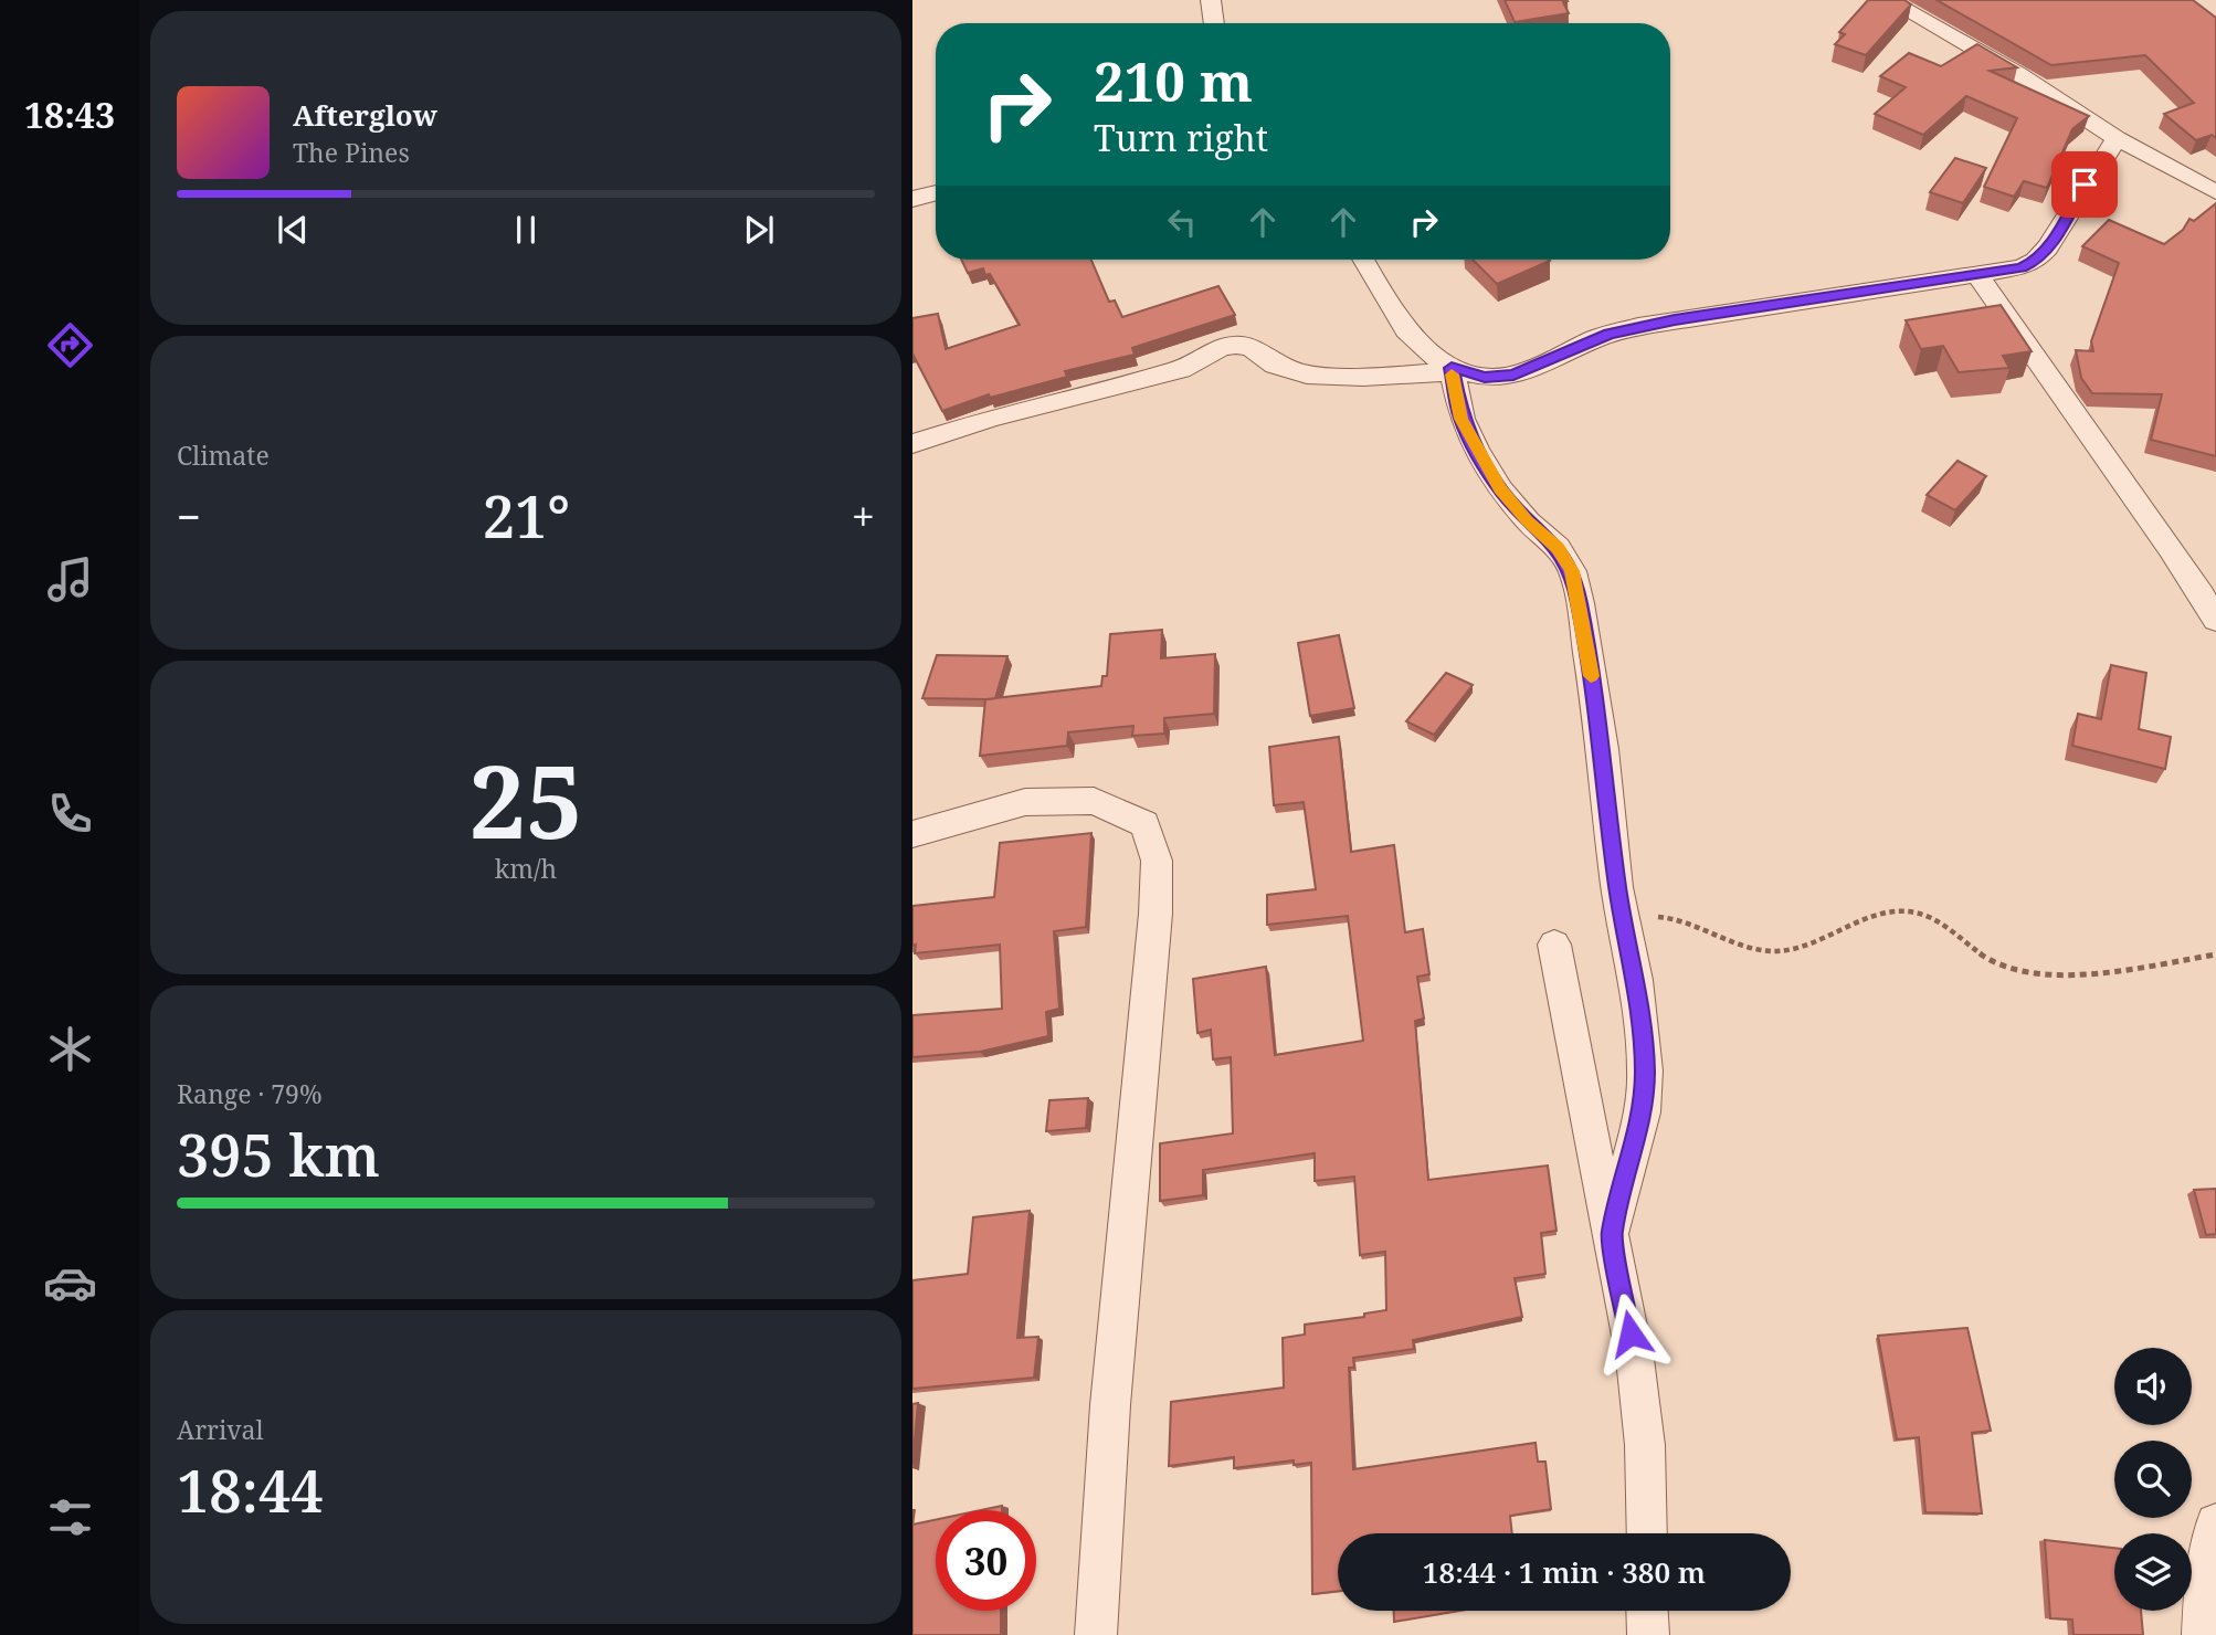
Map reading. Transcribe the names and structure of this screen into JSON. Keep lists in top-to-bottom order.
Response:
{
  "page": {
    "tabs": "18:43",
    "turn": ["210 m", "Turn right"],
    "song": ["Afterglow", "The Pines"],
    "tile": [
      "Climate",
      ["25", "km/h"],
      ["Range · 79%", "395 km"],
      ["Arrival", "18:44"]
    ],
    "heat": ["−", "21°", "+"],
    "limit": "30",
    "trip": "18:44 · 1 min · 380 m"
  }
}
